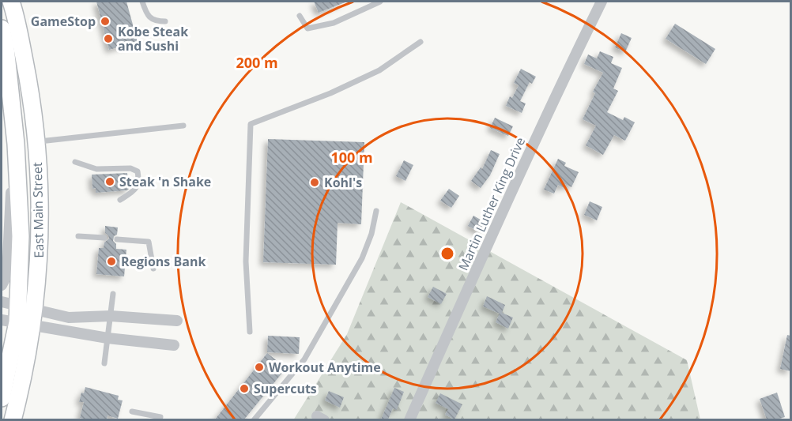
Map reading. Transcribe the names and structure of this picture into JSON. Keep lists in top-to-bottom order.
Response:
{
  "streets": {
    "main road": ["East Main Street"],
    "street": ["Martin Luther King Drive"]
  },
  "places": [
    "GameStop",
    "Kobe Steak and Sushi",
    "Steak 'n Shake",
    "Kohl's",
    "Regions Bank",
    "Workout Anytime",
    "Supercuts"
  ],
  "rings": ["200 m", "100 m"]
}
